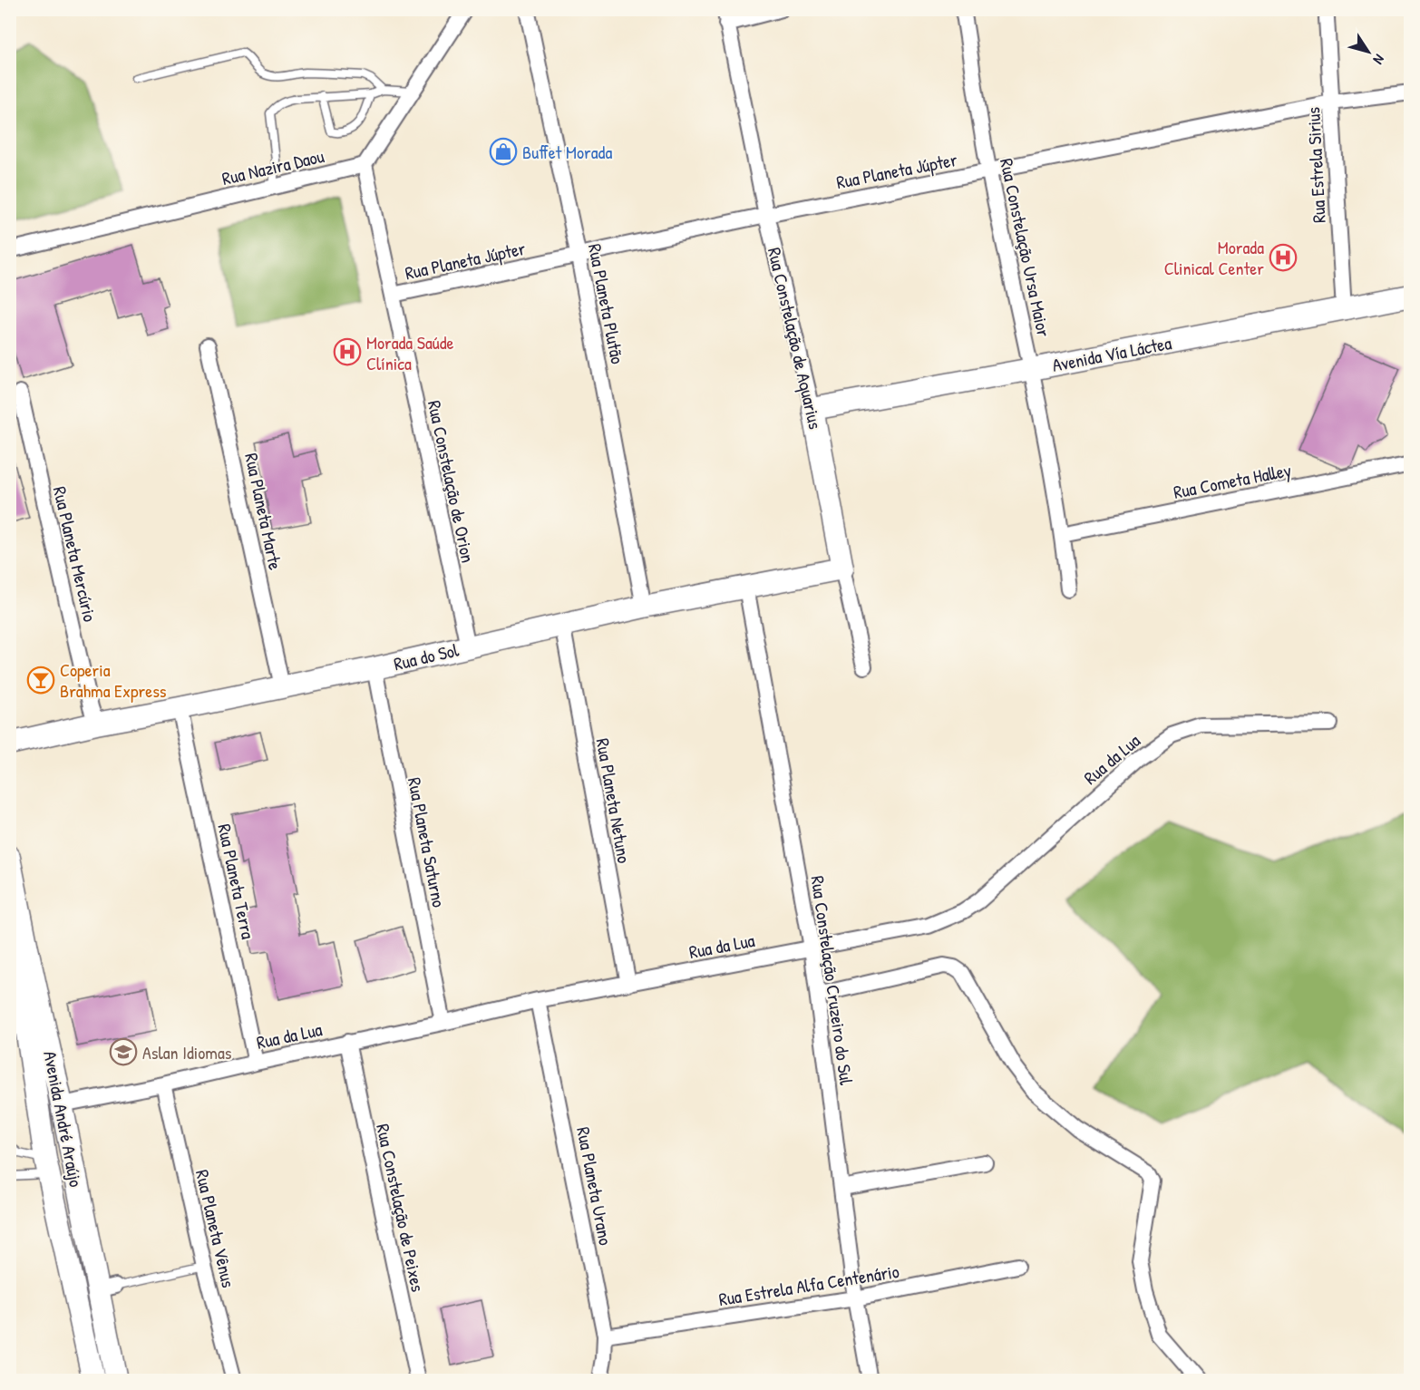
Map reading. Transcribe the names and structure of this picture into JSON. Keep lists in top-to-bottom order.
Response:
{
  "streets": {
    "street": [
      "Rua Estrela Sirius",
      "Rua Nazira Daou",
      "Rua Planeta Júpter",
      "Rua Constelação Ursa Maior",
      "Rua Planeta Plutão",
      "Rua Constelação de Aquarius",
      "Avenida Vía Láctea",
      "Rua Cometa Halley",
      "Rua Constelação de Orion",
      "Rua Planeta Marte",
      "Rua Planeta Mercúrio",
      "Rua do Sol",
      "Rua da Lua",
      "Rua Planeta Netuno",
      "Rua Planeta Saturno",
      "Rua Planeta Terra",
      "Rua Constelação Cruzeiro do Sul",
      "Avenida André Araújo",
      "Rua Planeta Urano",
      "Rua Constelação de Peixes",
      "Rua Planeta Vênus",
      "Rua Estrela Alfa Centenário"
    ]
  },
  "crossings": [
    ["Rua Estrela Sirius", "Rua Planeta Júpter"],
    ["Rua Estrela Sirius", "Avenida Vía Láctea"],
    ["Rua Nazira Daou", "Rua Constelação de Orion"],
    ["Rua Planeta Júpter", "Rua Constelação Ursa Maior"],
    ["Rua Planeta Júpter", "Rua Planeta Plutão"],
    ["Rua Planeta Júpter", "Rua Constelação de Aquarius"],
    ["Rua Planeta Júpter", "Rua Constelação de Orion"],
    ["Rua Constelação Ursa Maior", "Avenida Vía Láctea"],
    ["Rua Constelação Ursa Maior", "Rua Cometa Halley"],
    ["Rua Planeta Plutão", "Rua do Sol"],
    ["Rua Constelação de Aquarius", "Avenida Vía Láctea"],
    ["Rua Constelação de Aquarius", "Rua do Sol"],
    ["Rua Constelação de Orion", "Rua do Sol"],
    ["Rua Planeta Marte", "Rua do Sol"],
    ["Rua Planeta Mercúrio", "Rua do Sol"],
    ["Rua do Sol", "Rua Planeta Netuno"],
    ["Rua do Sol", "Rua Planeta Saturno"],
    ["Rua do Sol", "Rua Planeta Terra"],
    ["Rua do Sol", "Rua Constelação Cruzeiro do Sul"],
    ["Rua da Lua", "Rua Planeta Netuno"],
    ["Rua da Lua", "Rua Planeta Saturno"],
    ["Rua da Lua", "Rua Planeta Terra"],
    ["Rua da Lua", "Rua Constelação Cruzeiro do Sul"],
    ["Rua da Lua", "Avenida André Araújo"],
    ["Rua da Lua", "Rua Planeta Urano"],
    ["Rua da Lua", "Rua Constelação de Peixes"],
    ["Rua da Lua", "Rua Planeta Vênus"],
    ["Rua Constelação Cruzeiro do Sul", "Rua Estrela Alfa Centenário"],
    ["Rua Planeta Urano", "Rua Estrela Alfa Centenário"]
  ],
  "places": {
    "shop": ["Buffet Morada"],
    "hospital": ["Morada Clinical Center", "Morada Saúde Clínica"],
    "bar": ["Coperia Brahma Express"],
    "school or university": ["Aslan Idiomas"]
  },
  "north": "bottom right"
}
